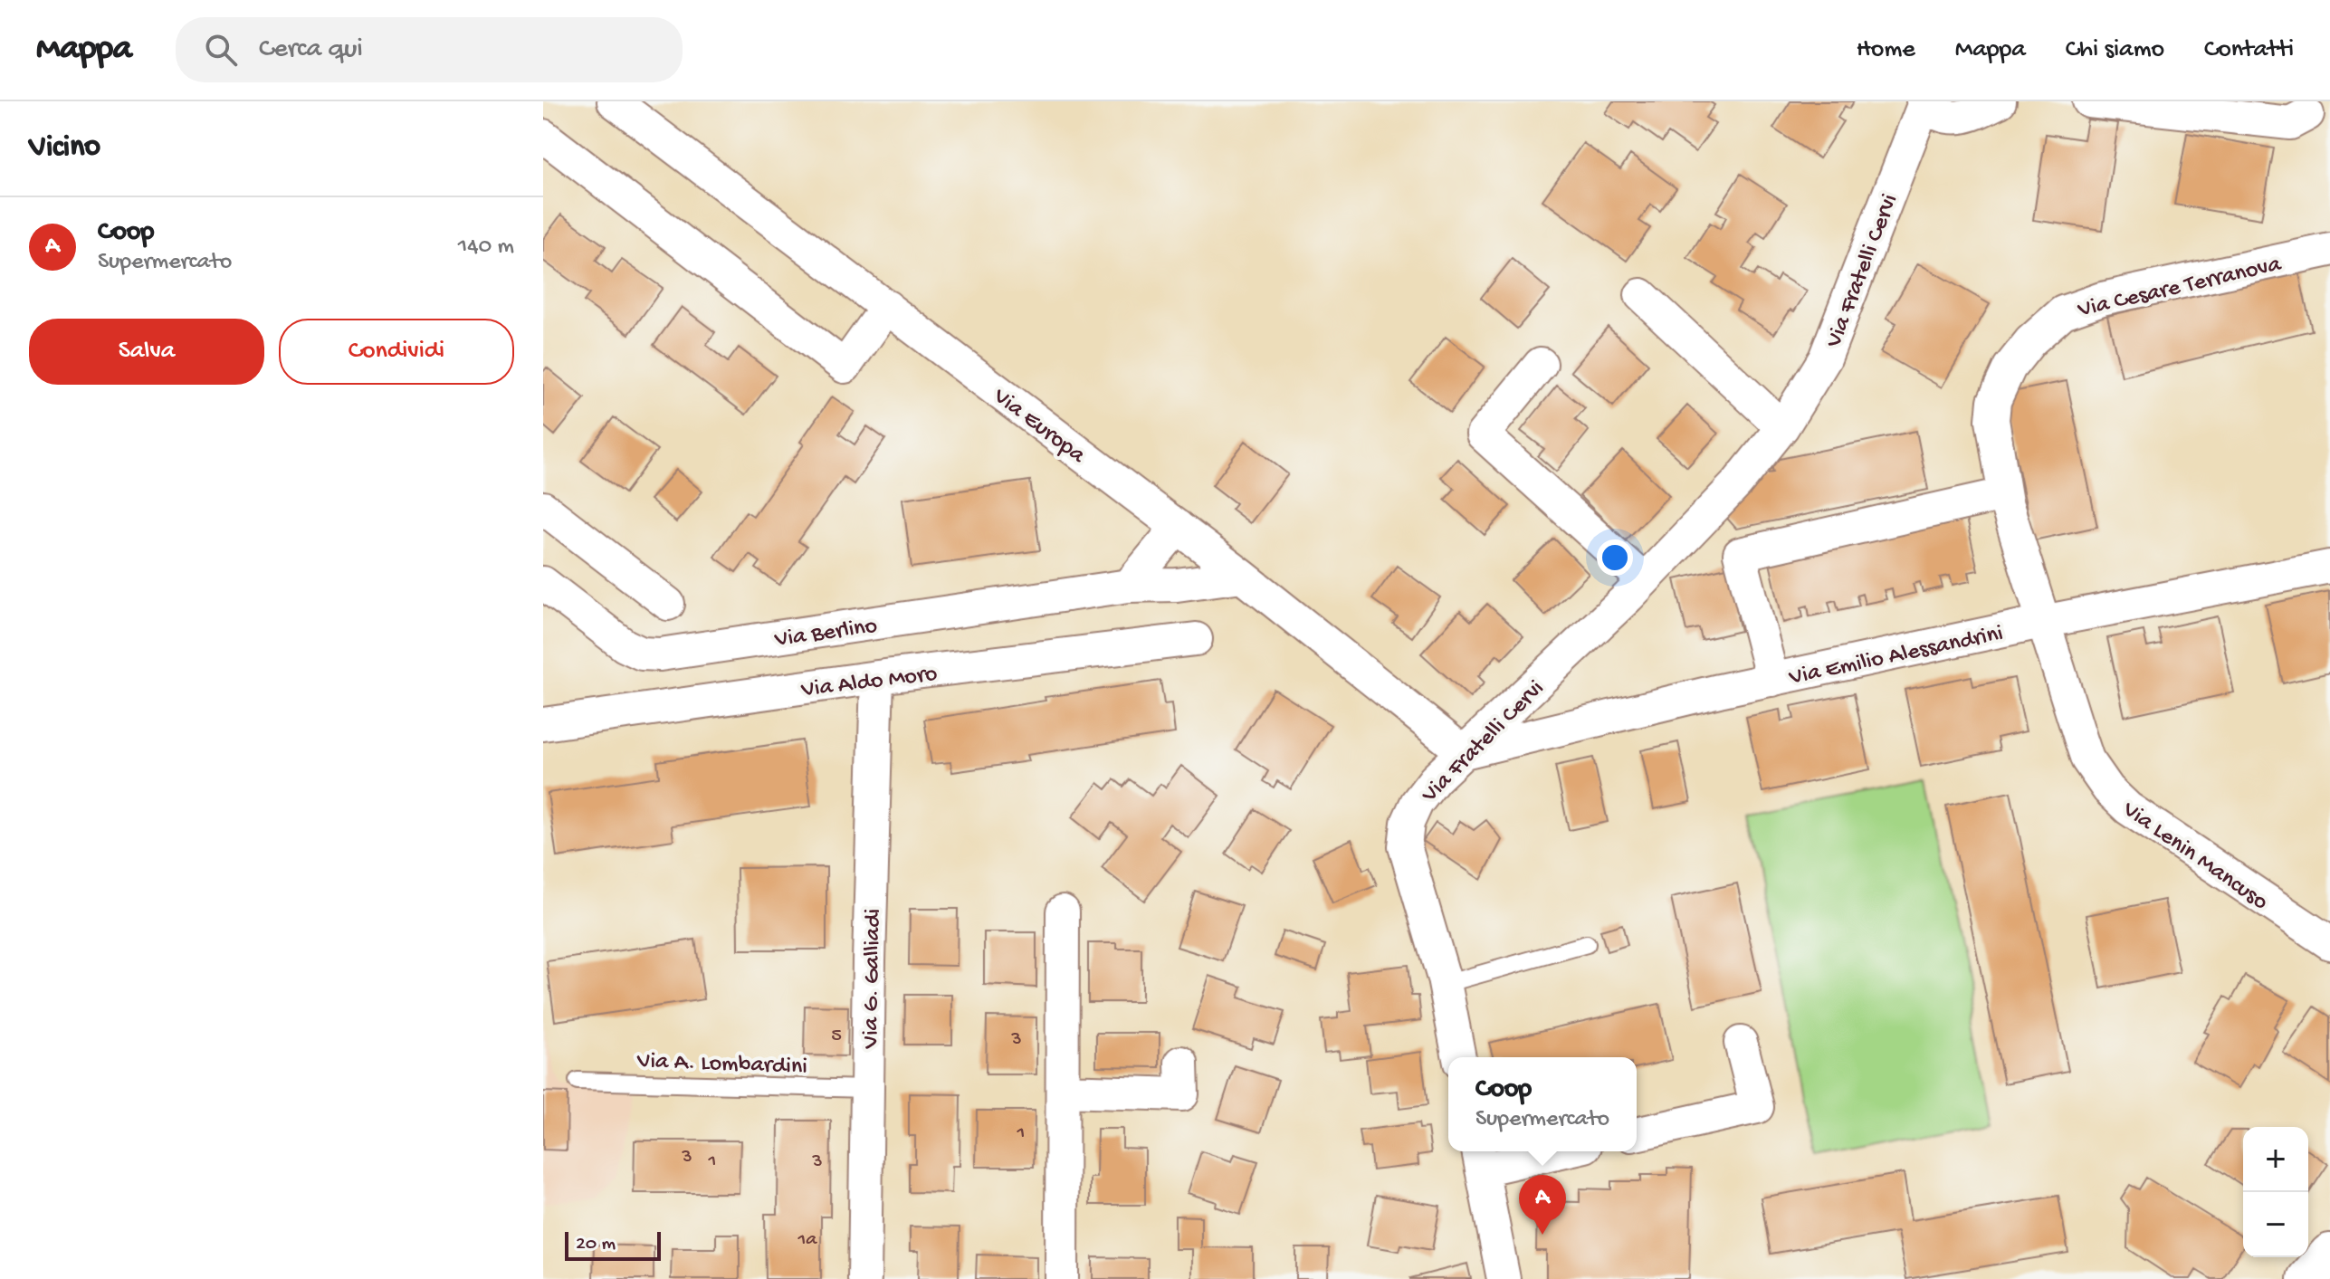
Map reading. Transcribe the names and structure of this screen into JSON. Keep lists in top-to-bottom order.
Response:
{
  "streets": {
    "street": [
      "Via Fratelli Cervi",
      "Via Cesare Terranova",
      "Via Europa",
      "Via Berlino",
      "Via Emilio Alessandrini",
      "Via Aldo Moro",
      "Via Lenin Mancuso",
      "Via G. Galliadi"
    ],
    "lane": ["Via A. Lombardini"]
  },
  "crossings": [
    ["Via Fratelli Cervi", "Via Europa"],
    ["Via Fratelli Cervi", "Via Emilio Alessandrini"],
    ["Via Cesare Terranova", "Via Emilio Alessandrini"],
    ["Via Cesare Terranova", "Via Lenin Mancuso"],
    ["Via Europa", "Via Berlino"],
    ["Via Europa", "Via Emilio Alessandrini"],
    ["Via Emilio Alessandrini", "Via Lenin Mancuso"],
    ["Via Aldo Moro", "Via G. Galliadi"],
    ["Via G. Galliadi", "Via A. Lombardini"]
  ],
  "house_numbers": [
    "5",
    "3",
    "1",
    "3",
    "1",
    "3",
    "1a"
  ],
  "scale_bar": "20 m",
  "page": {
    "header": "Mappa",
    "search": "Cerca qui",
    "nav": [
      "Home",
      "Mappa",
      "Chi siamo",
      "Contatti"
    ],
    "heading": "Vicino",
    "list": [
      {
        "mark": "A",
        "name": "Coop",
        "note": "Supermercato",
        "value": "140 m"
      }
    ],
    "buttons": ["Salva", "Condividi"],
    "popup": ["Coop", "Supermercato"],
    "map_buttons": ["+", "−"],
    "pins": "A",
    "scale": "20 m"
  }
}
